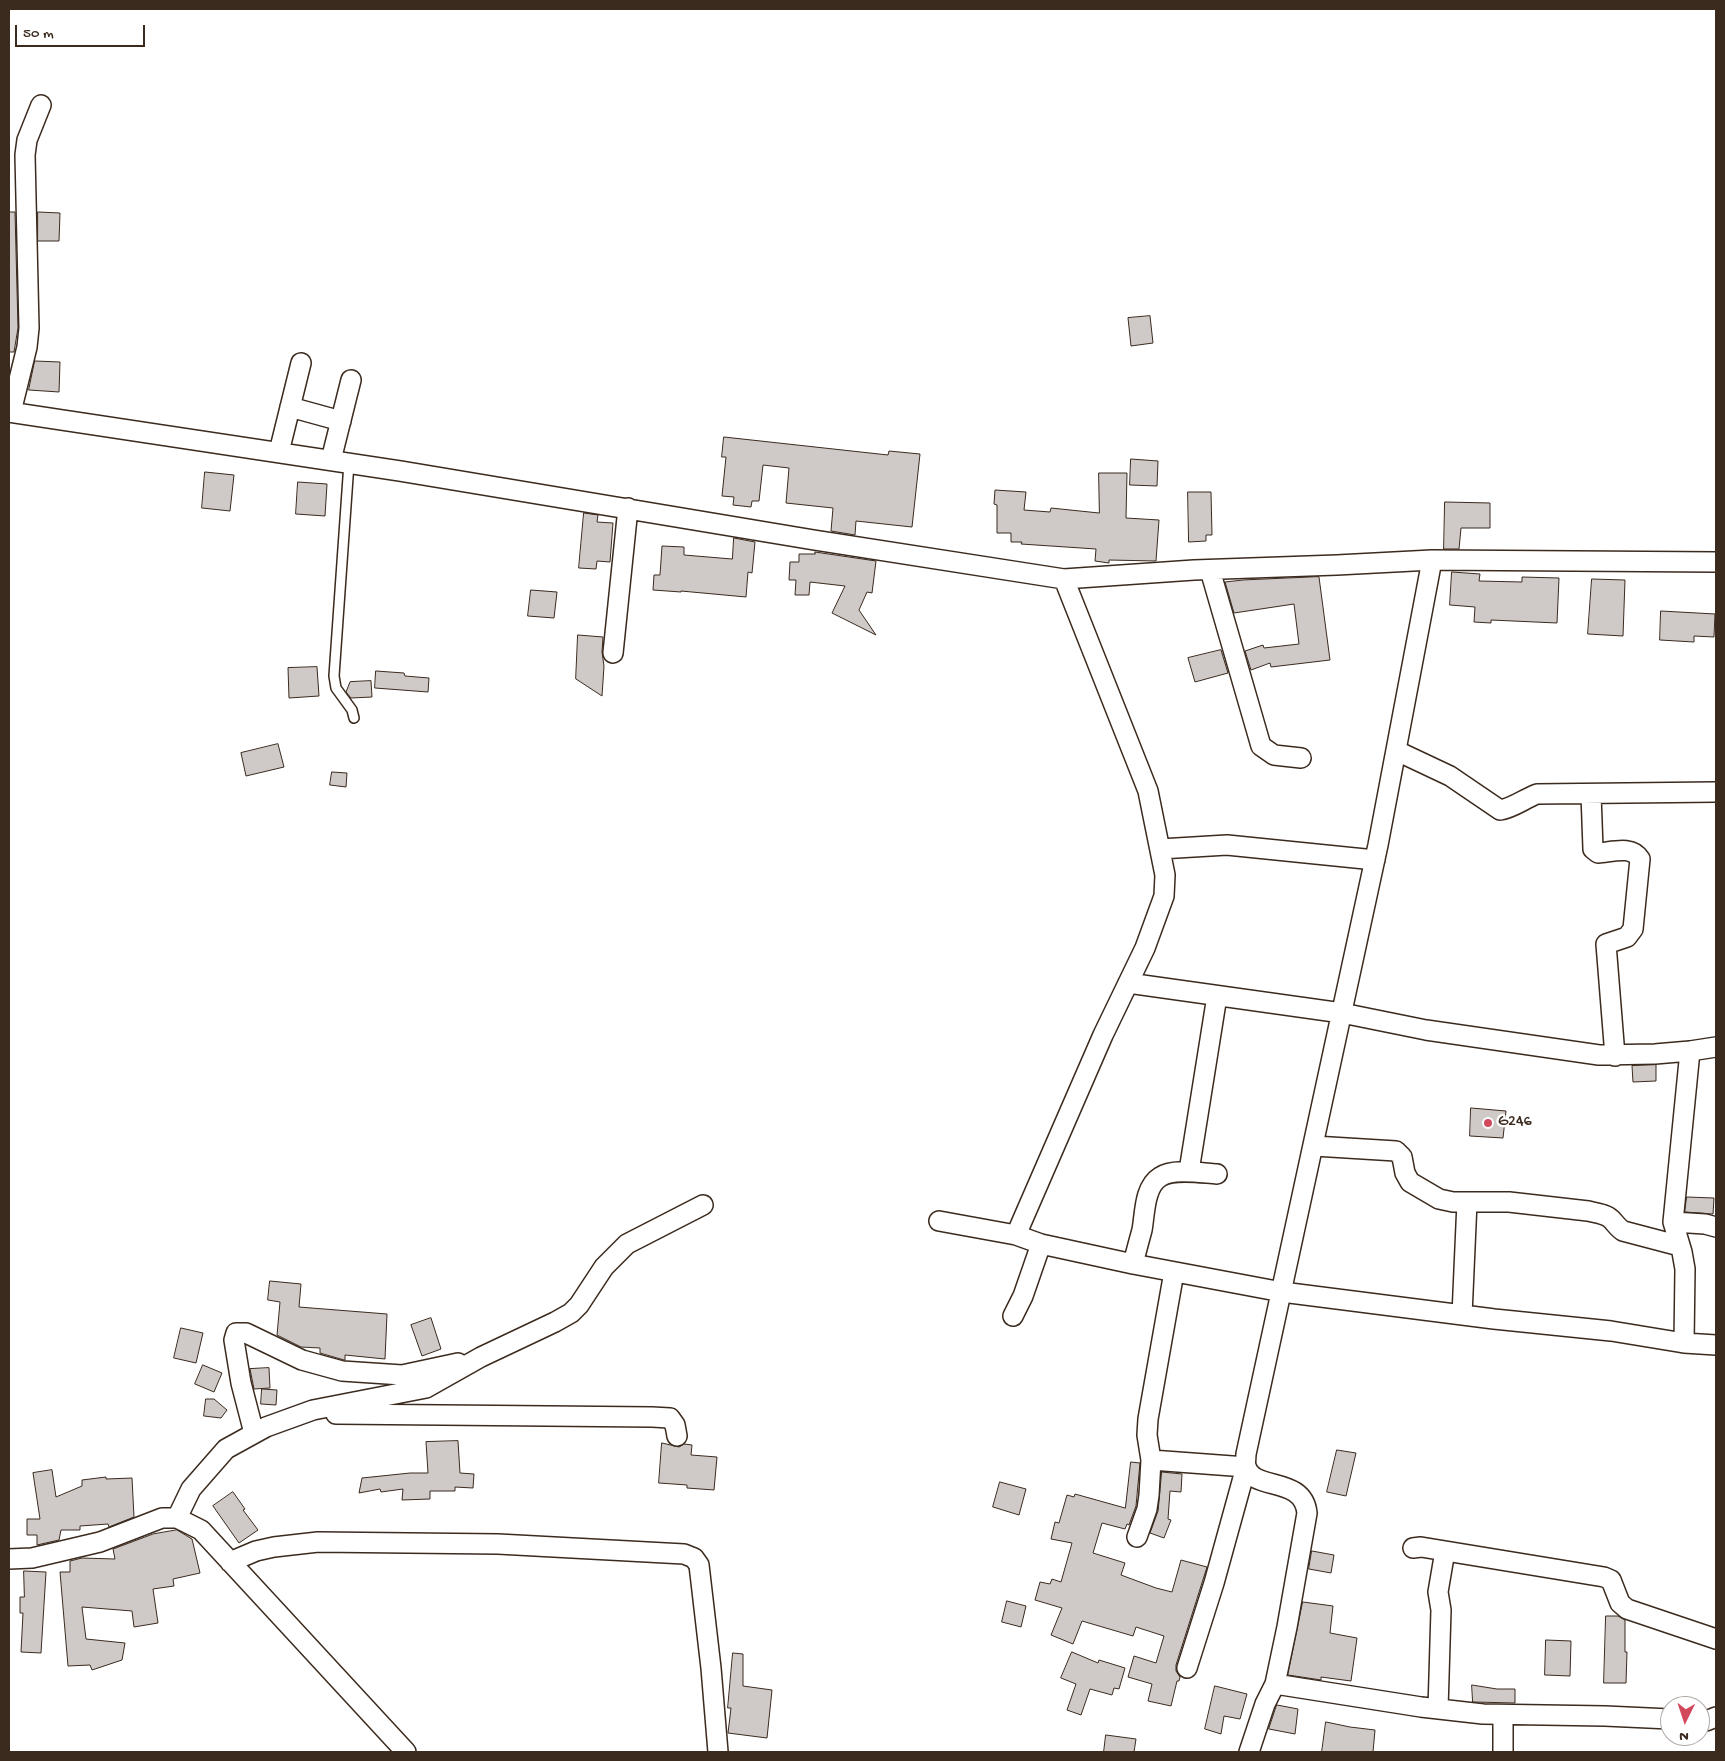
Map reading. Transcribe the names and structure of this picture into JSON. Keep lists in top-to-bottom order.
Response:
{
  "places": ["G246"],
  "scale_bar": "50 m",
  "north": "bottom"
}
